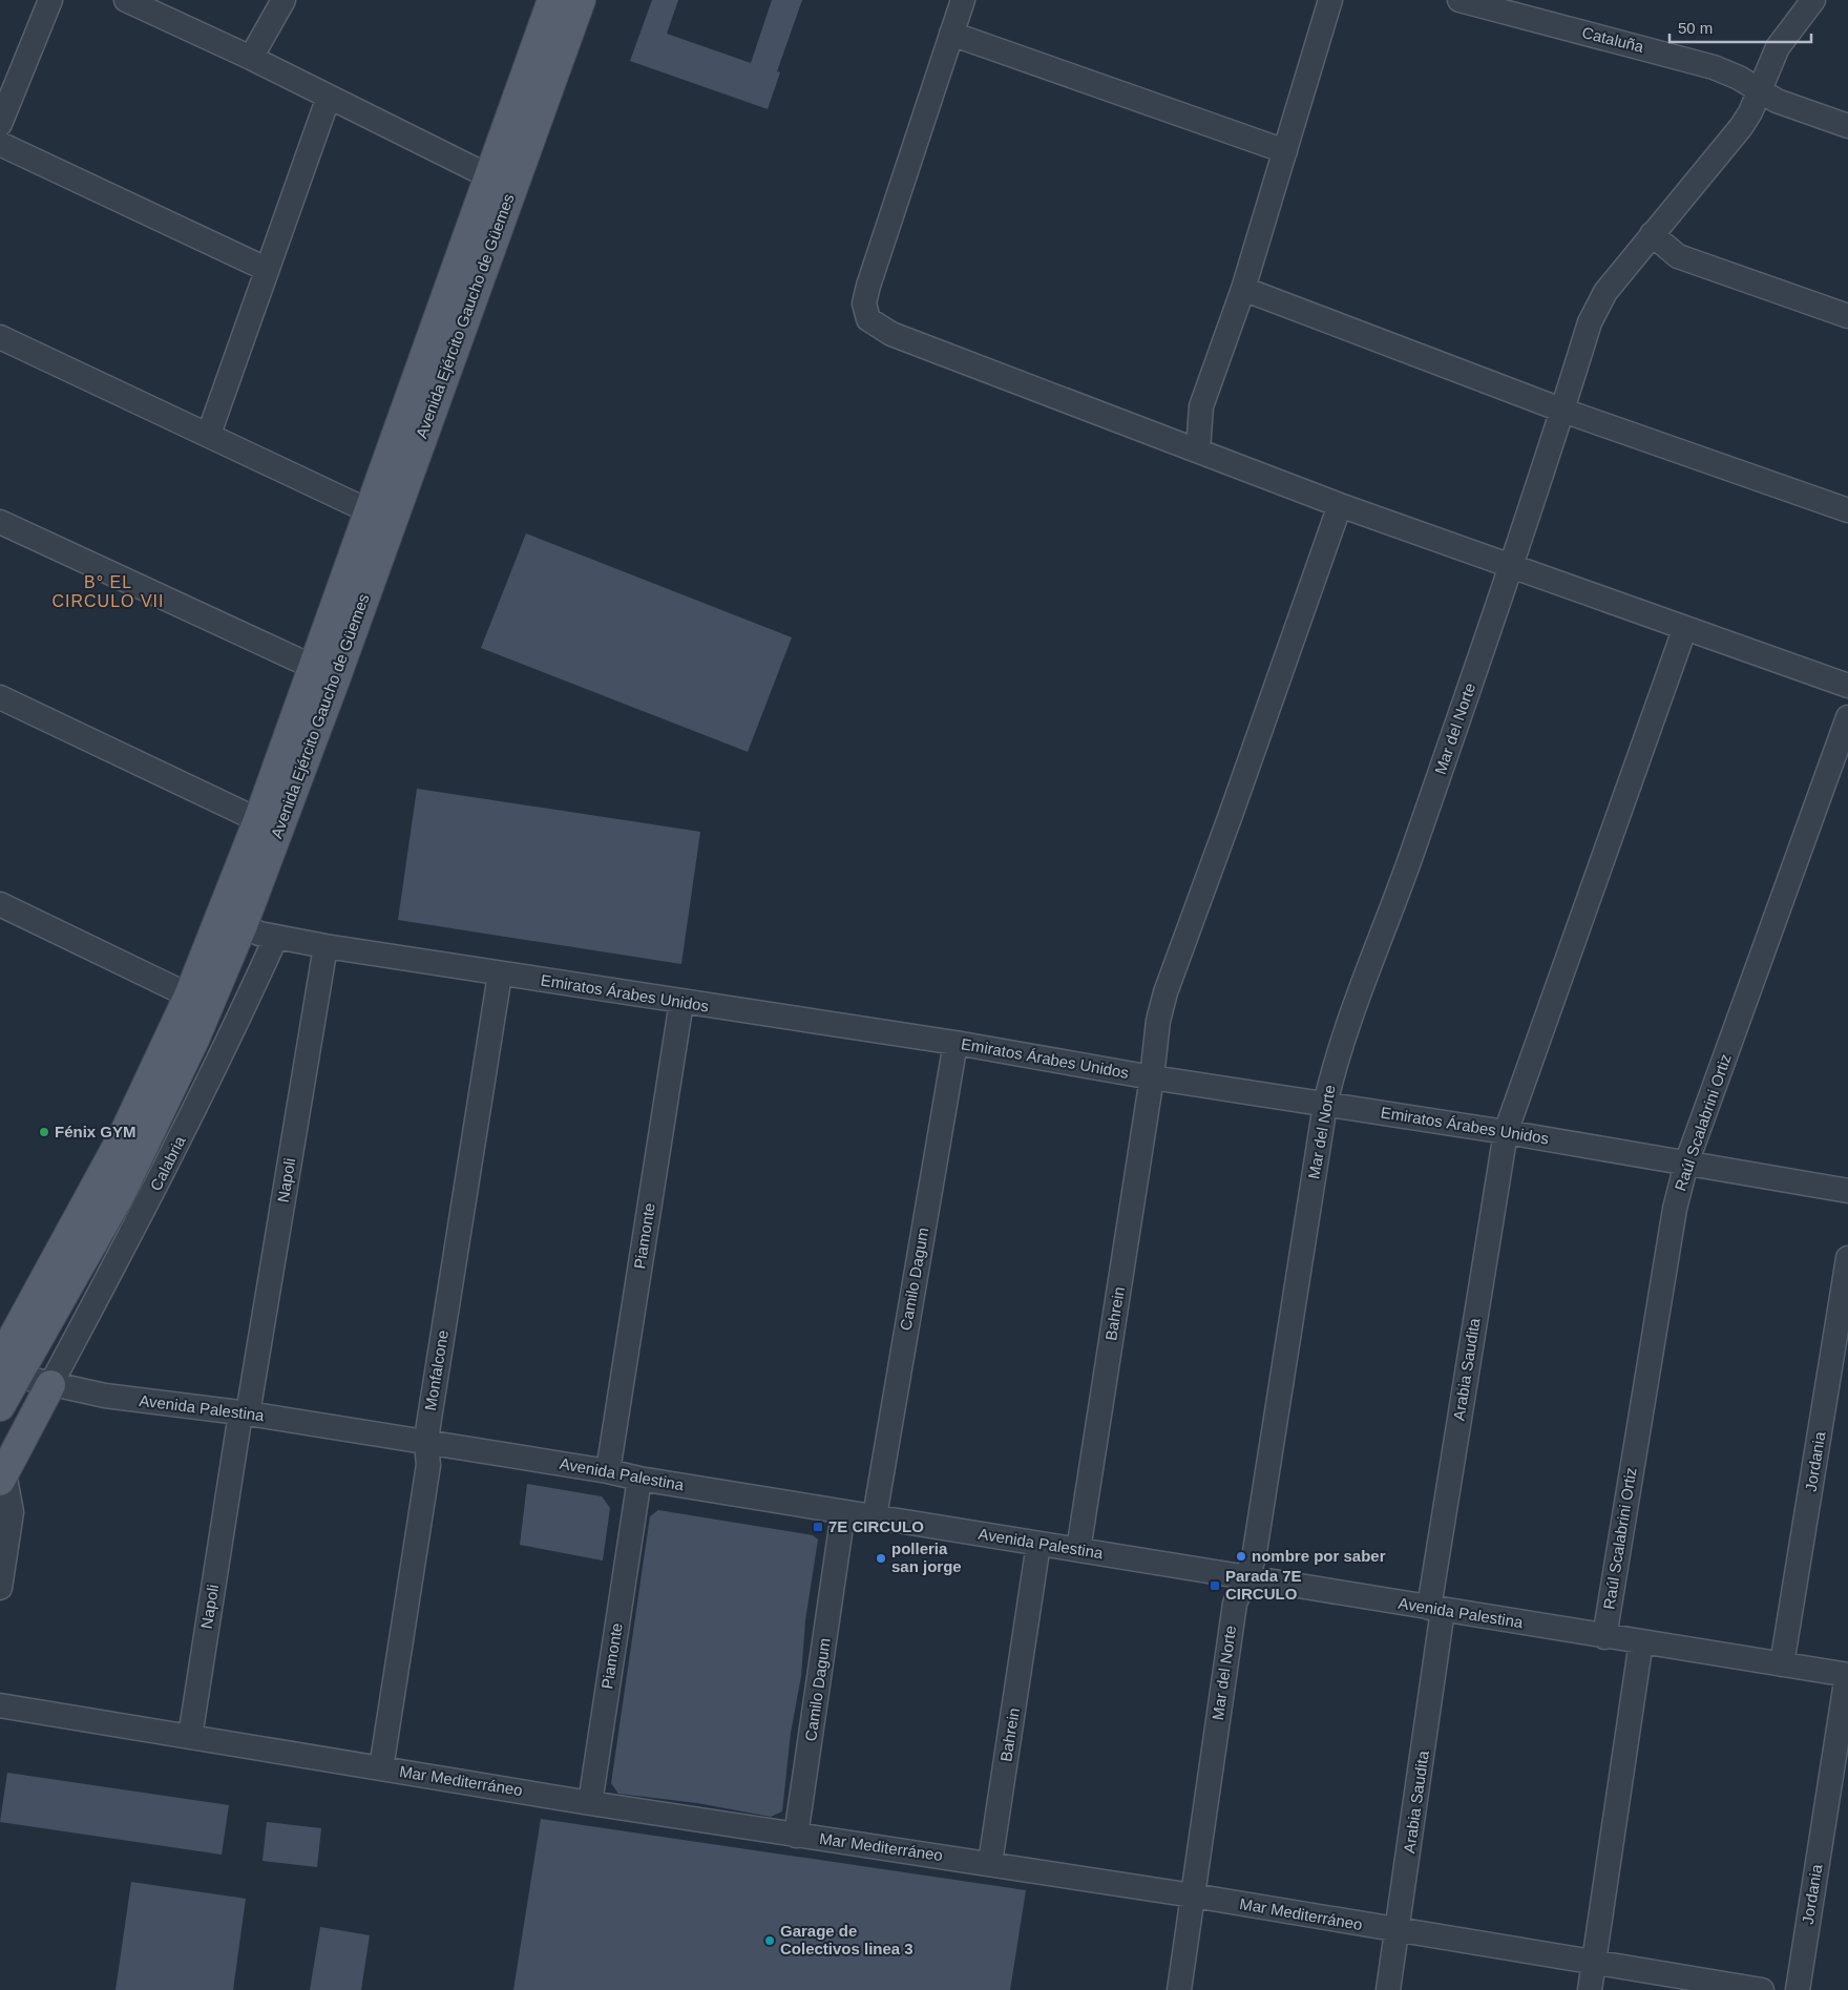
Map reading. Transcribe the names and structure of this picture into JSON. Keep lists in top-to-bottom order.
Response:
{
  "streets": {
    "main road": ["Avenida Ejército Gaucho de Güemes"],
    "street": [
      "Cataluña",
      "Mar del Norte",
      "Emiratos Árabes Unidos",
      "Raúl Scalabrini Ortiz",
      "Calabria",
      "Napoli",
      "Piamonte",
      "Camilo Dagum",
      "Bahrein",
      "Arabia Saudita",
      "Monfalcone",
      "Avenida Palestina",
      "Jordania",
      "Mar Mediterráneo"
    ]
  },
  "crossings": [
    ["Cataluña", "Mar del Norte"],
    ["Avenida Ejército Gaucho de Güemes", "Emiratos Árabes Unidos"],
    ["Avenida Ejército Gaucho de Güemes", "Avenida Palestina"],
    ["Mar del Norte", "Emiratos Árabes Unidos"],
    ["Mar del Norte", "Avenida Palestina"],
    ["Mar del Norte", "Mar Mediterráneo"],
    ["Emiratos Árabes Unidos", "Raúl Scalabrini Ortiz"],
    ["Emiratos Árabes Unidos", "Calabria"],
    ["Emiratos Árabes Unidos", "Napoli"],
    ["Emiratos Árabes Unidos", "Piamonte"],
    ["Emiratos Árabes Unidos", "Camilo Dagum"],
    ["Emiratos Árabes Unidos", "Bahrein"],
    ["Emiratos Árabes Unidos", "Arabia Saudita"],
    ["Emiratos Árabes Unidos", "Monfalcone"],
    ["Raúl Scalabrini Ortiz", "Avenida Palestina"],
    ["Calabria", "Avenida Palestina"],
    ["Napoli", "Avenida Palestina"],
    ["Napoli", "Mar Mediterráneo"],
    ["Piamonte", "Avenida Palestina"],
    ["Piamonte", "Mar Mediterráneo"],
    ["Camilo Dagum", "Avenida Palestina"],
    ["Camilo Dagum", "Mar Mediterráneo"],
    ["Bahrein", "Avenida Palestina"],
    ["Bahrein", "Mar Mediterráneo"],
    ["Arabia Saudita", "Avenida Palestina"],
    ["Arabia Saudita", "Mar Mediterráneo"],
    ["Monfalcone", "Avenida Palestina"],
    ["Monfalcone", "Mar Mediterráneo"],
    ["Avenida Palestina", "Jordania"]
  ],
  "districts": ["B° EL CIRCULO VII"],
  "places": {
    "other": [
      "Fénix GYM",
      "nombre por saber",
      "polleria san jorge",
      "Garage de Colectivos linea 3"
    ],
    "transit": ["7E CIRCULO", "Parada 7E CIRCULO"]
  },
  "scale_bar": "50 m"
}
